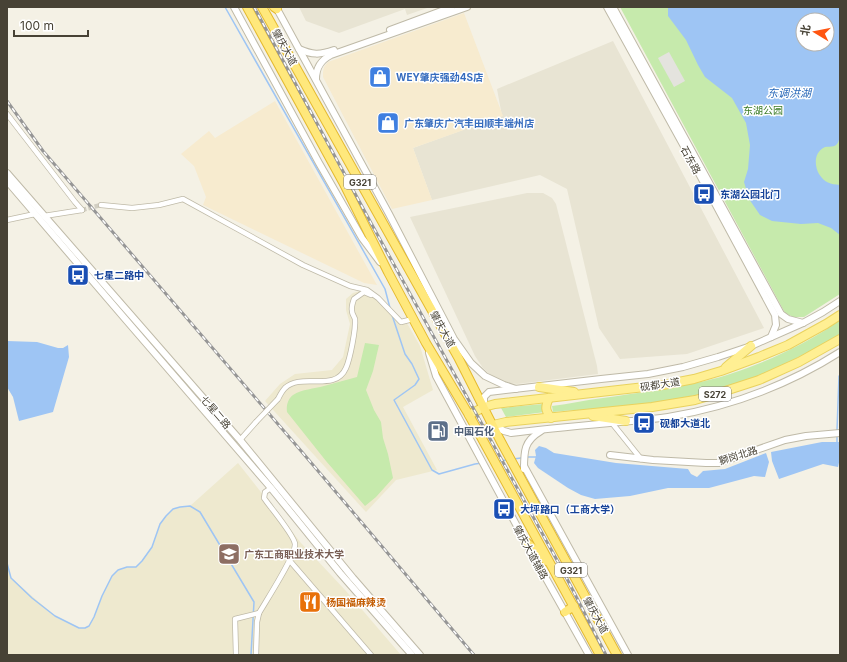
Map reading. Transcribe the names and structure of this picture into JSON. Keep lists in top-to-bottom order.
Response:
{
  "streets": {
    "highway": ["肇庆大道", "G321"],
    "main road": ["砚都大道", "S272"],
    "street": [
      "石东路",
      "七星二路",
      "獅岗北路",
      "肇庆大道辅路"
    ]
  },
  "crossings": [
    ["肇庆大道", "砚都大道"],
    ["肇庆大道", "肇庆大道辅路"]
  ],
  "water": ["东调洪湖"],
  "parks": ["东湖公园"],
  "places": {
    "shop": ["WEY肇庆强劲4S店", "广东肇庆广汽丰田顺丰端州店"],
    "bus stop": [
      "东湖公园北门",
      "七星二路中",
      "砚都大道北",
      "大坪路口（工商大学）"
    ],
    "fuel station": ["中国石化"],
    "school or university": ["广东工商职业技术大学"],
    "restaurant": ["杨国福麻辣烫"]
  },
  "scale_bar": "100 m",
  "north": "left"
}
